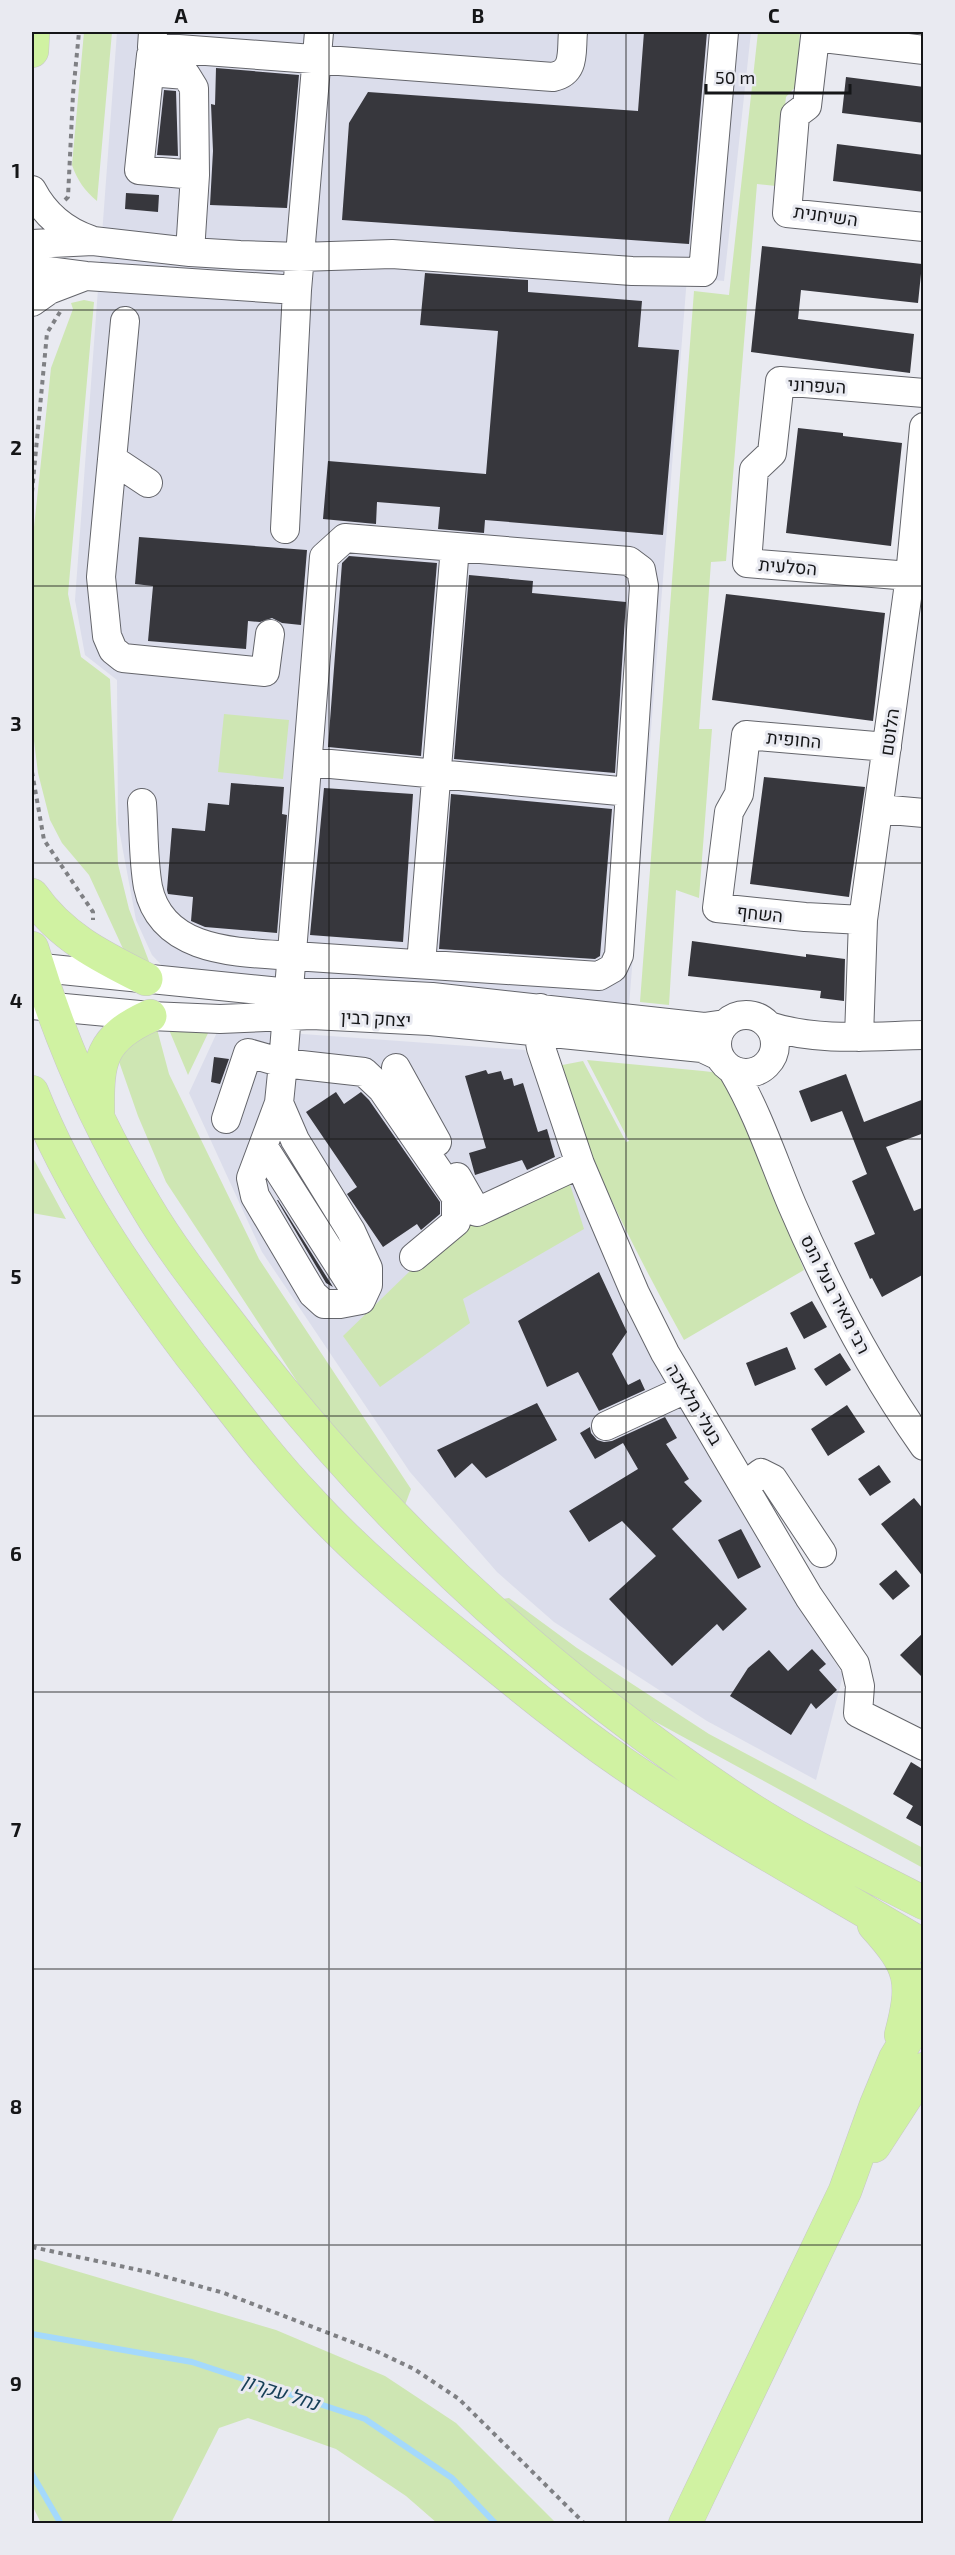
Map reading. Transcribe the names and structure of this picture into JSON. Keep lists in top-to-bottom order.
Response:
{
  "streets": {
    "street": [
      "השיחנית",
      "העפרוני",
      "הסלעית",
      "הלוטם",
      "החופית",
      "השחף",
      "יצחק רבין",
      "רבי מאיר בעל הנס",
      "בעלי מלאכה"
    ]
  },
  "crossings": [
    ["העפרוני", "הסלעית"],
    ["הסלעית", "הלוטם"],
    ["הלוטם", "החופית"],
    ["הלוטם", "השחף"],
    ["החופית", "השחף"],
    ["יצחק רבין", "רבי מאיר בעל הנס"],
    ["יצחק רבין", "בעלי מלאכה"]
  ],
  "water": ["נחל עקרון"],
  "scale_bar": "50 m",
  "grid": {
    "columns": ["A", "B", "C"],
    "rows": [
      "1",
      "2",
      "3",
      "4",
      "5",
      "6",
      "7",
      "8",
      "9"
    ]
  }
}
